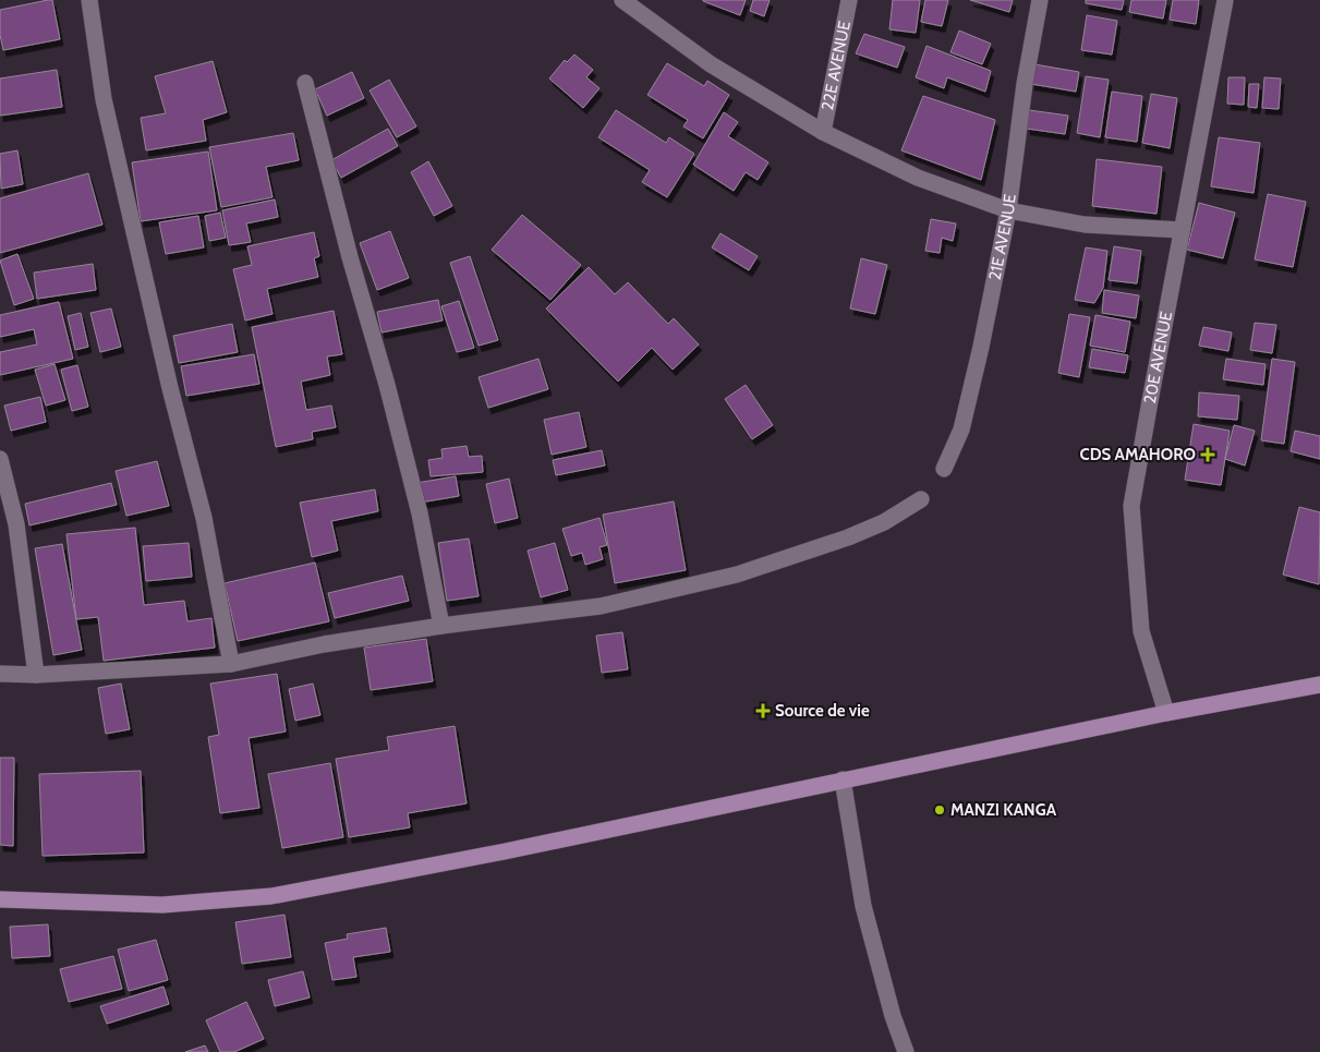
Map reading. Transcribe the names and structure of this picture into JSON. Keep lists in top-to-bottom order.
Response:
{
  "streets": {
    "street": ["22E AVENUE", "21E AVENUE", "20E AVENUE"]
  },
  "places": {
    "health": ["CDS AMAHORO", "Source de vie"],
    "other": ["MANZI KANGA"]
  }
}
